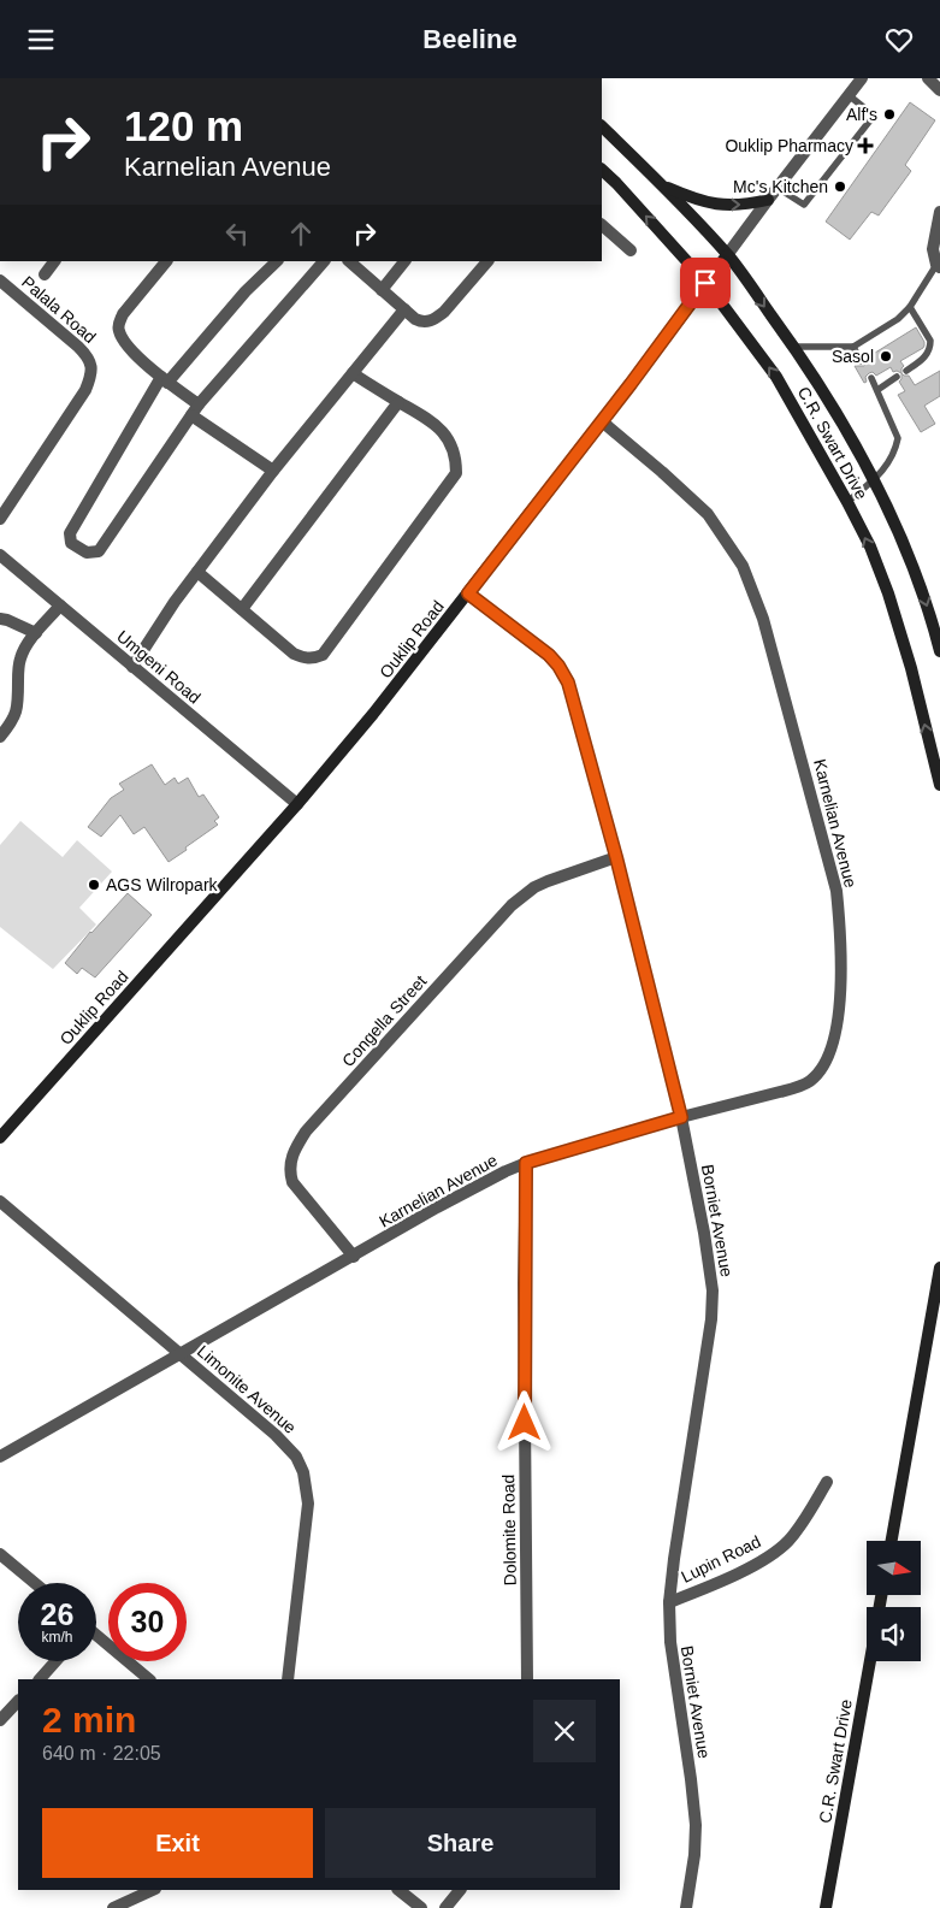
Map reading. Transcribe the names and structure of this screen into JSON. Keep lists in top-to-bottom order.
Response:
{
  "streets": {
    "main road": ["C.R. Swart Drive", "Ouklip Road"],
    "street": [
      "Palala Road",
      "Umgeni Road",
      "Karnelian Avenue",
      "Congella Street",
      "Borniet Avenue",
      "Limonite Avenue",
      "Dolomite Road",
      "Lupin Road"
    ]
  },
  "crossings": [
    ["C.R. Swart Drive", "Ouklip Road"],
    ["Ouklip Road", "Umgeni Road"],
    ["Ouklip Road", "Karnelian Avenue"],
    ["Ouklip Road", "Borniet Avenue"],
    ["Karnelian Avenue", "Congella Street"],
    ["Karnelian Avenue", "Borniet Avenue"],
    ["Karnelian Avenue", "Limonite Avenue"],
    ["Karnelian Avenue", "Dolomite Road"],
    ["Congella Street", "Borniet Avenue"],
    ["Borniet Avenue", "Lupin Road"]
  ],
  "places": {
    "other": [
      "Alf's",
      "Mc's Kitchen",
      "Sasol",
      "AGS Wilropark"
    ],
    "health": ["Ouklip Pharmacy"]
  },
  "north": "right",
  "page": {
    "header": "Beeline",
    "turn": ["120 m", "Karnelian Avenue"],
    "speed": "26 km/h",
    "limit": "30",
    "heading": ["2 min", "640 m · 22:05"],
    "buttons": ["Exit", "Share"]
  }
}
